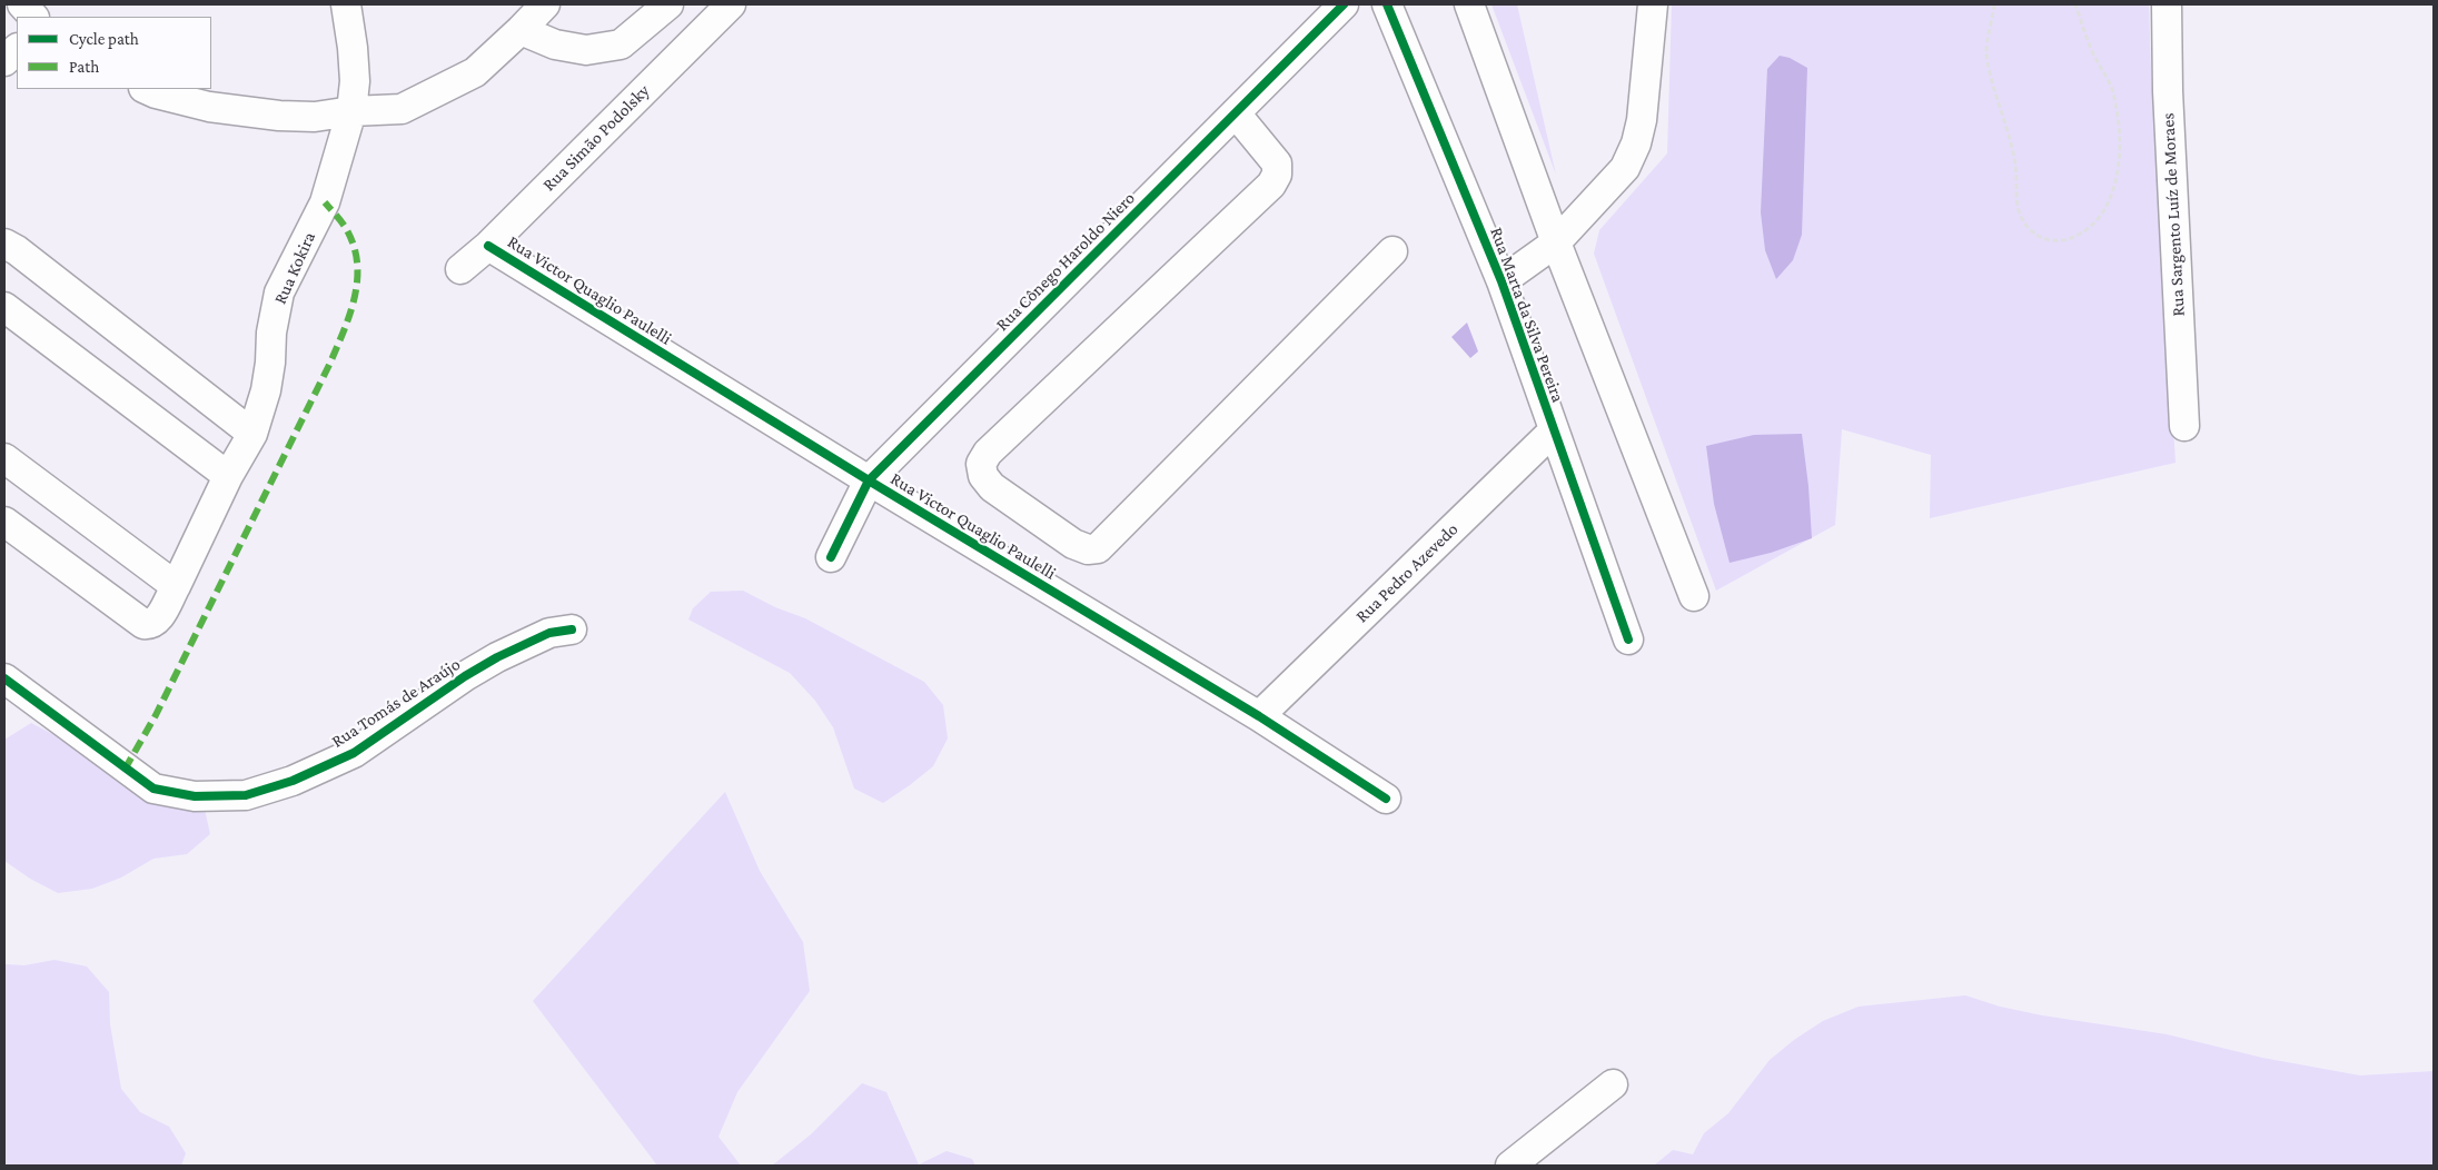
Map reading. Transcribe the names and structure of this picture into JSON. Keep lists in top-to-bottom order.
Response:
{
  "streets": {
    "street": [
      "Rua Simão Podolsky",
      "Rua Sargento Luíz de Moraes",
      "Rua Cônego Haroldo Niero",
      "Rua Kokira",
      "Rua Victor Quaglio Paulelli",
      "Rua Marta da Silva Pereira",
      "Rua Pedro Azevedo",
      "Rua Tomás de Araújo"
    ]
  },
  "crossings": [
    ["Rua Simão Podolsky", "Rua Victor Quaglio Paulelli"],
    ["Rua Cônego Haroldo Niero", "Rua Victor Quaglio Paulelli"],
    ["Rua Victor Quaglio Paulelli", "Rua Pedro Azevedo"],
    ["Rua Marta da Silva Pereira", "Rua Pedro Azevedo"]
  ],
  "legend": ["Cycle path", "Path"]
}
